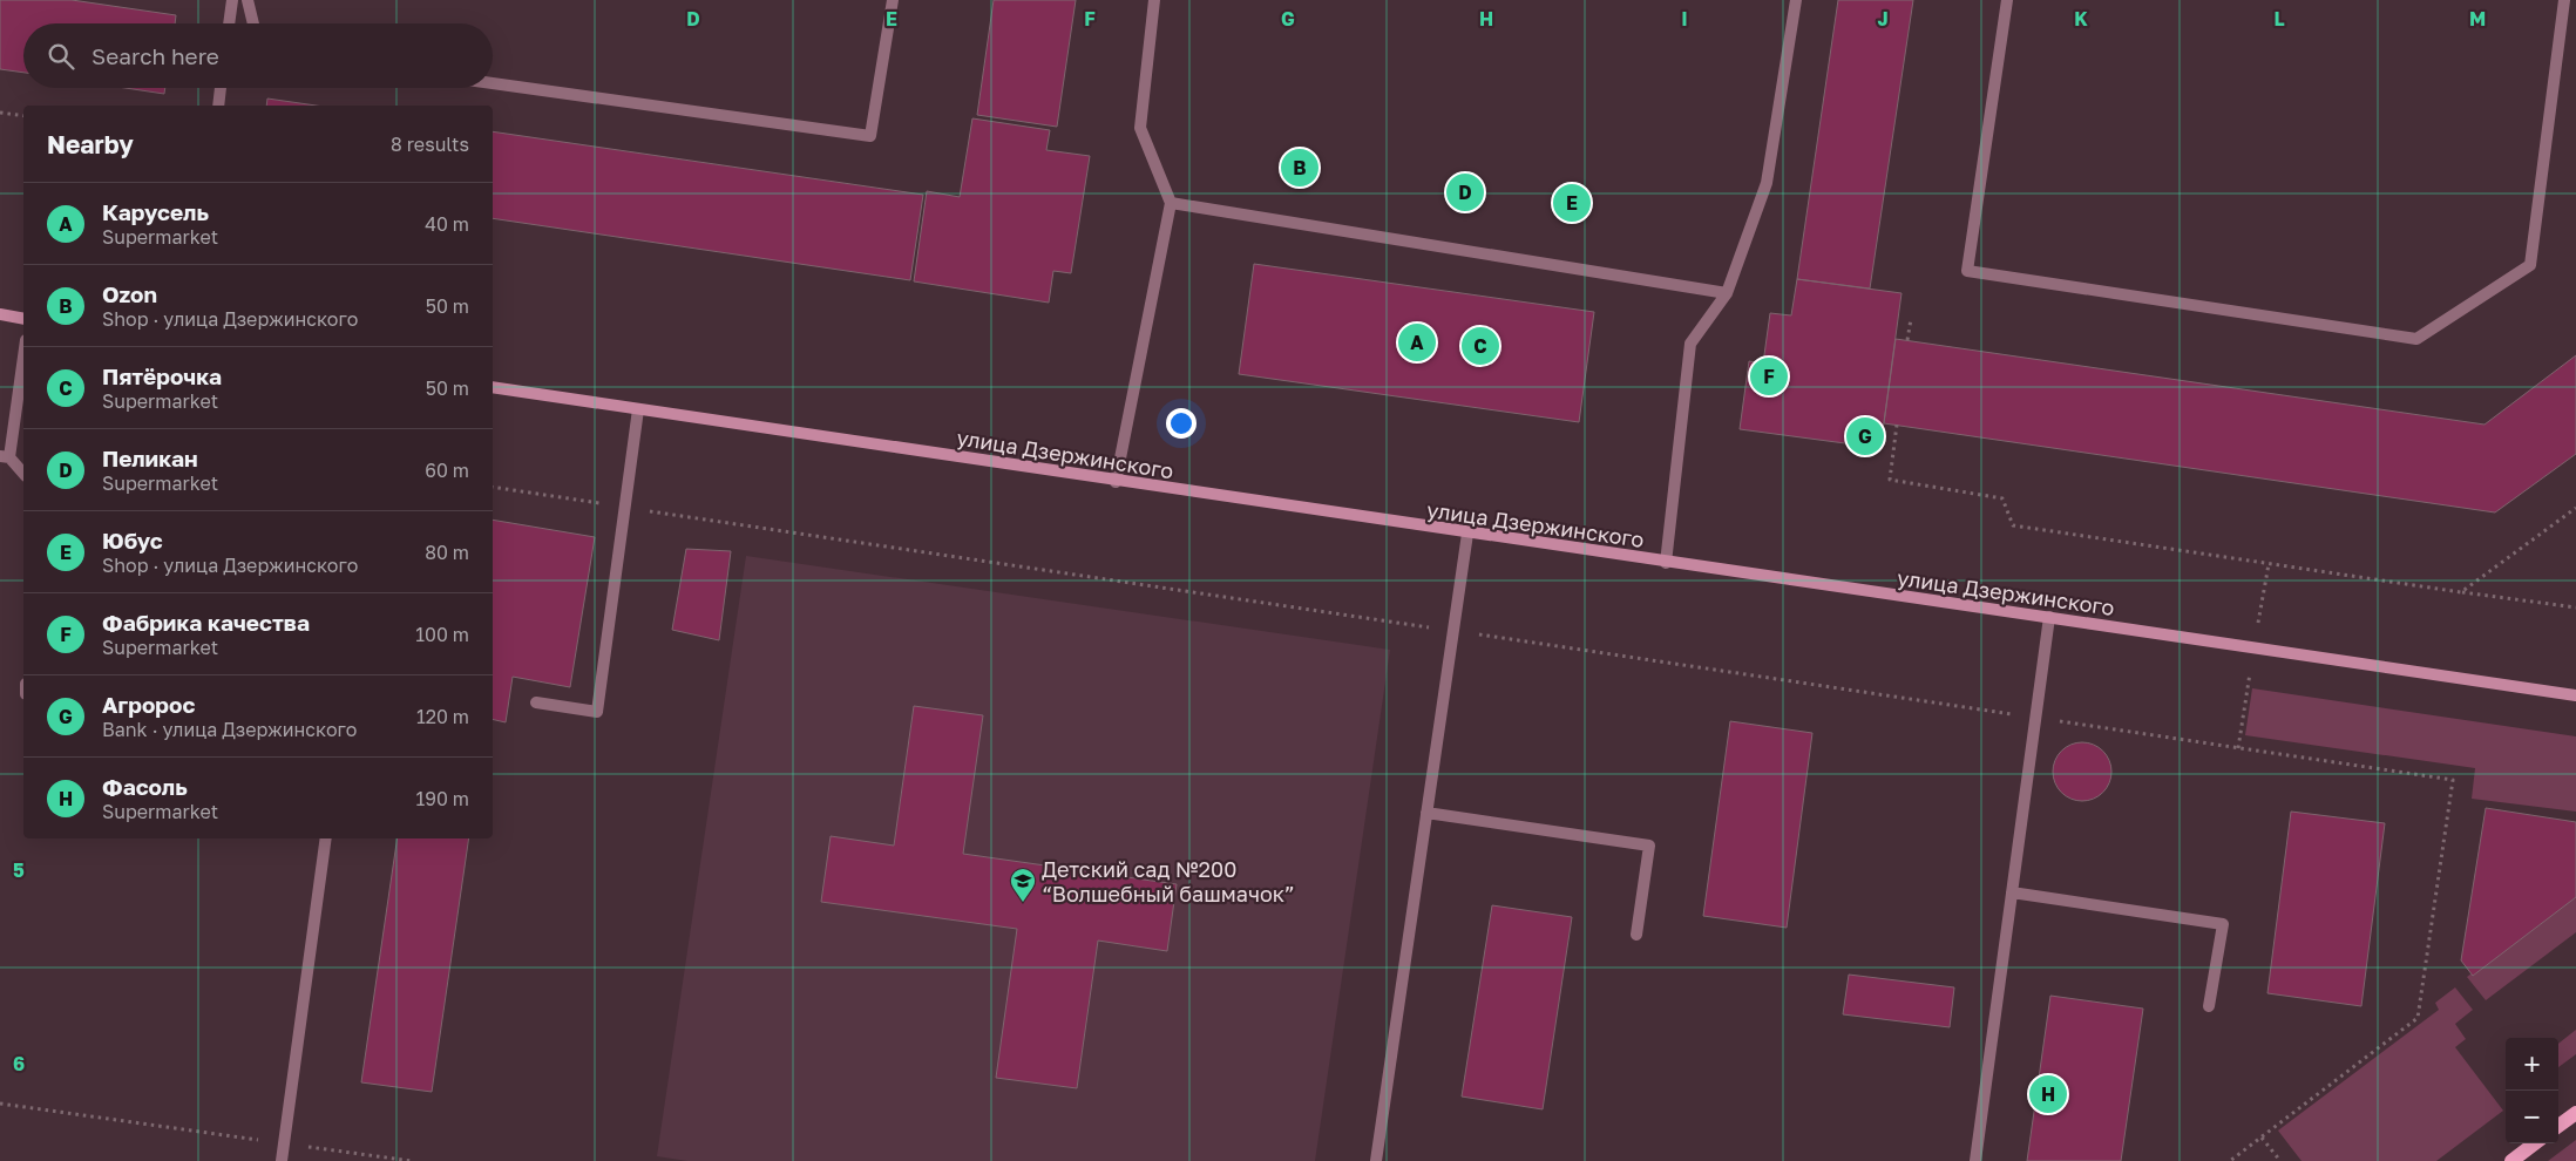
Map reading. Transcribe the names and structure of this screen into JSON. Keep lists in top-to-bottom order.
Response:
{
  "streets": {
    "main road": ["улица Дзержинского"]
  },
  "places": {
    "school or university": ["Детский сад №200 “Волшебный башмачок”"]
  },
  "page": {
    "search": "Search here",
    "heading": ["Nearby", "8 results"],
    "pins": [
      "B",
      "D",
      "E",
      "A",
      "C",
      "F",
      "G",
      "H"
    ],
    "list": [
      {
        "mark": "A",
        "name": "Карусель",
        "note": "Supermarket",
        "value": "40 m"
      },
      {
        "mark": "B",
        "name": "Ozon",
        "note": "Shop · улица Дзержинского",
        "value": "50 m"
      },
      {
        "mark": "C",
        "name": "Пятёрочка",
        "note": "Supermarket",
        "value": "50 m"
      },
      {
        "mark": "D",
        "name": "Пеликан",
        "note": "Supermarket",
        "value": "60 m"
      },
      {
        "mark": "E",
        "name": "Юбус",
        "note": "Shop · улица Дзержинского",
        "value": "80 m"
      },
      {
        "mark": "F",
        "name": "Фабрика качества",
        "note": "Supermarket",
        "value": "100 m"
      },
      {
        "mark": "G",
        "name": "Агророс",
        "note": "Bank · улица Дзержинского",
        "value": "120 m"
      },
      {
        "mark": "H",
        "name": "Фасоль",
        "note": "Supermarket",
        "value": "190 m"
      }
    ],
    "map_buttons": ["+", "−"]
  },
  "grid": {
    "columns": [
      "D",
      "E",
      "F",
      "G",
      "H",
      "I",
      "J",
      "K",
      "L",
      "M"
    ],
    "rows": ["5", "6"]
  }
}
